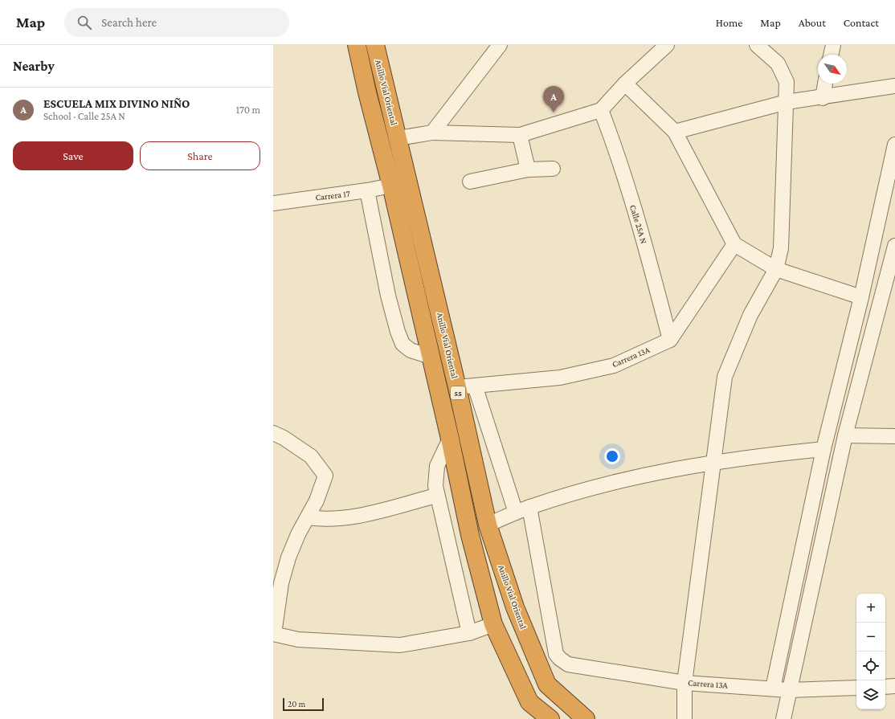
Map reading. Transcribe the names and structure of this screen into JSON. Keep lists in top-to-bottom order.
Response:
{
  "streets": {
    "highway": ["Anillo Vial Oriental", "55"],
    "street": ["Carrera 17", "Calle 25A N", "Carrera 13A"]
  },
  "crossings": [
    ["Anillo Vial Oriental", "Carrera 17"],
    ["Anillo Vial Oriental", "Carrera 13A"],
    ["Calle 25A N", "Carrera 13A"]
  ],
  "scale_bar": "20 m",
  "north": "bottom right",
  "page": {
    "header": "Map",
    "search": "Search here",
    "nav": [
      "Home",
      "Map",
      "About",
      "Contact"
    ],
    "heading": "Nearby",
    "pins": "A",
    "list": [
      {
        "mark": "A",
        "name": "ESCUELA MIX DIVINO NIÑO",
        "note": "School · Calle 25A N",
        "value": "170 m"
      }
    ],
    "buttons": ["Save", "Share"],
    "map_buttons": ["+", "−"],
    "scale": "20 m"
  }
}
